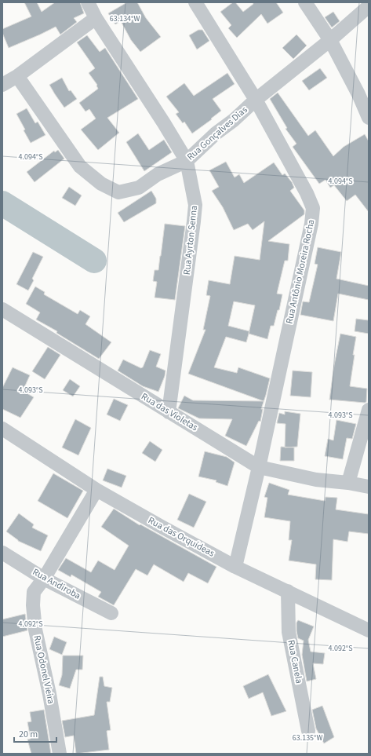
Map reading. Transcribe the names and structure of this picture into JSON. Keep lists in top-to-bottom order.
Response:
{
  "streets": {
    "street": [
      "Rua Gonçalves Dias",
      "Rua Ayrton Senna",
      "Rua Antônio Moreira Rocha",
      "Rua das Violetas",
      "Rua das Orquídeas",
      "Rua Andiroba",
      "Rua Canela",
      "Rua Odonel Vieira"
    ]
  },
  "crossings": [
    ["Rua Gonçalves Dias", "Rua Ayrton Senna"],
    ["Rua Gonçalves Dias", "Rua Antônio Moreira Rocha"],
    ["Rua Ayrton Senna", "Rua das Violetas"],
    ["Rua Antônio Moreira Rocha", "Rua das Violetas"],
    ["Rua Antônio Moreira Rocha", "Rua das Orquídeas"],
    ["Rua das Orquídeas", "Rua Canela"],
    ["Rua das Orquídeas", "Rua Odonel Vieira"],
    ["Rua Andiroba", "Rua Odonel Vieira"]
  ],
  "scale_bar": "20 m",
  "coordinates": [
    "63.134°W",
    "4.094°S",
    "4.093°S",
    "4.092°S",
    "63.135°W"
  ]
}
